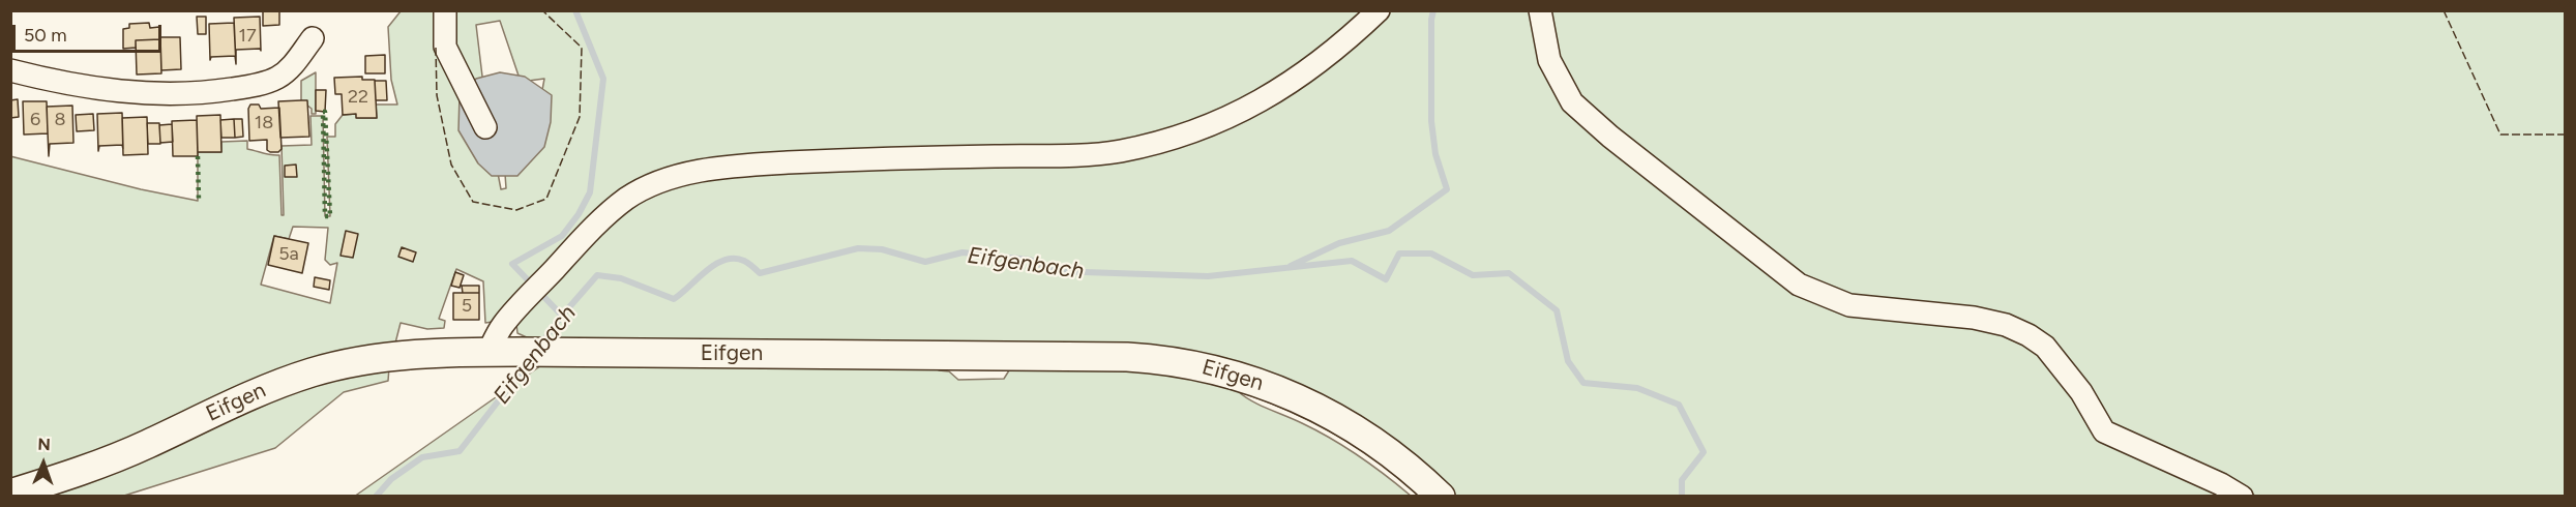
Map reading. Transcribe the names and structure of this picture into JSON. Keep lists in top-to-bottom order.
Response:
{
  "streets": {
    "main road": ["Eifgen"]
  },
  "water": ["Eifgenbach"],
  "house_numbers": [
    "17",
    "22",
    "6",
    "8",
    "18",
    "5a",
    "5"
  ],
  "scale_bar": "50 m",
  "north": "top"
}
